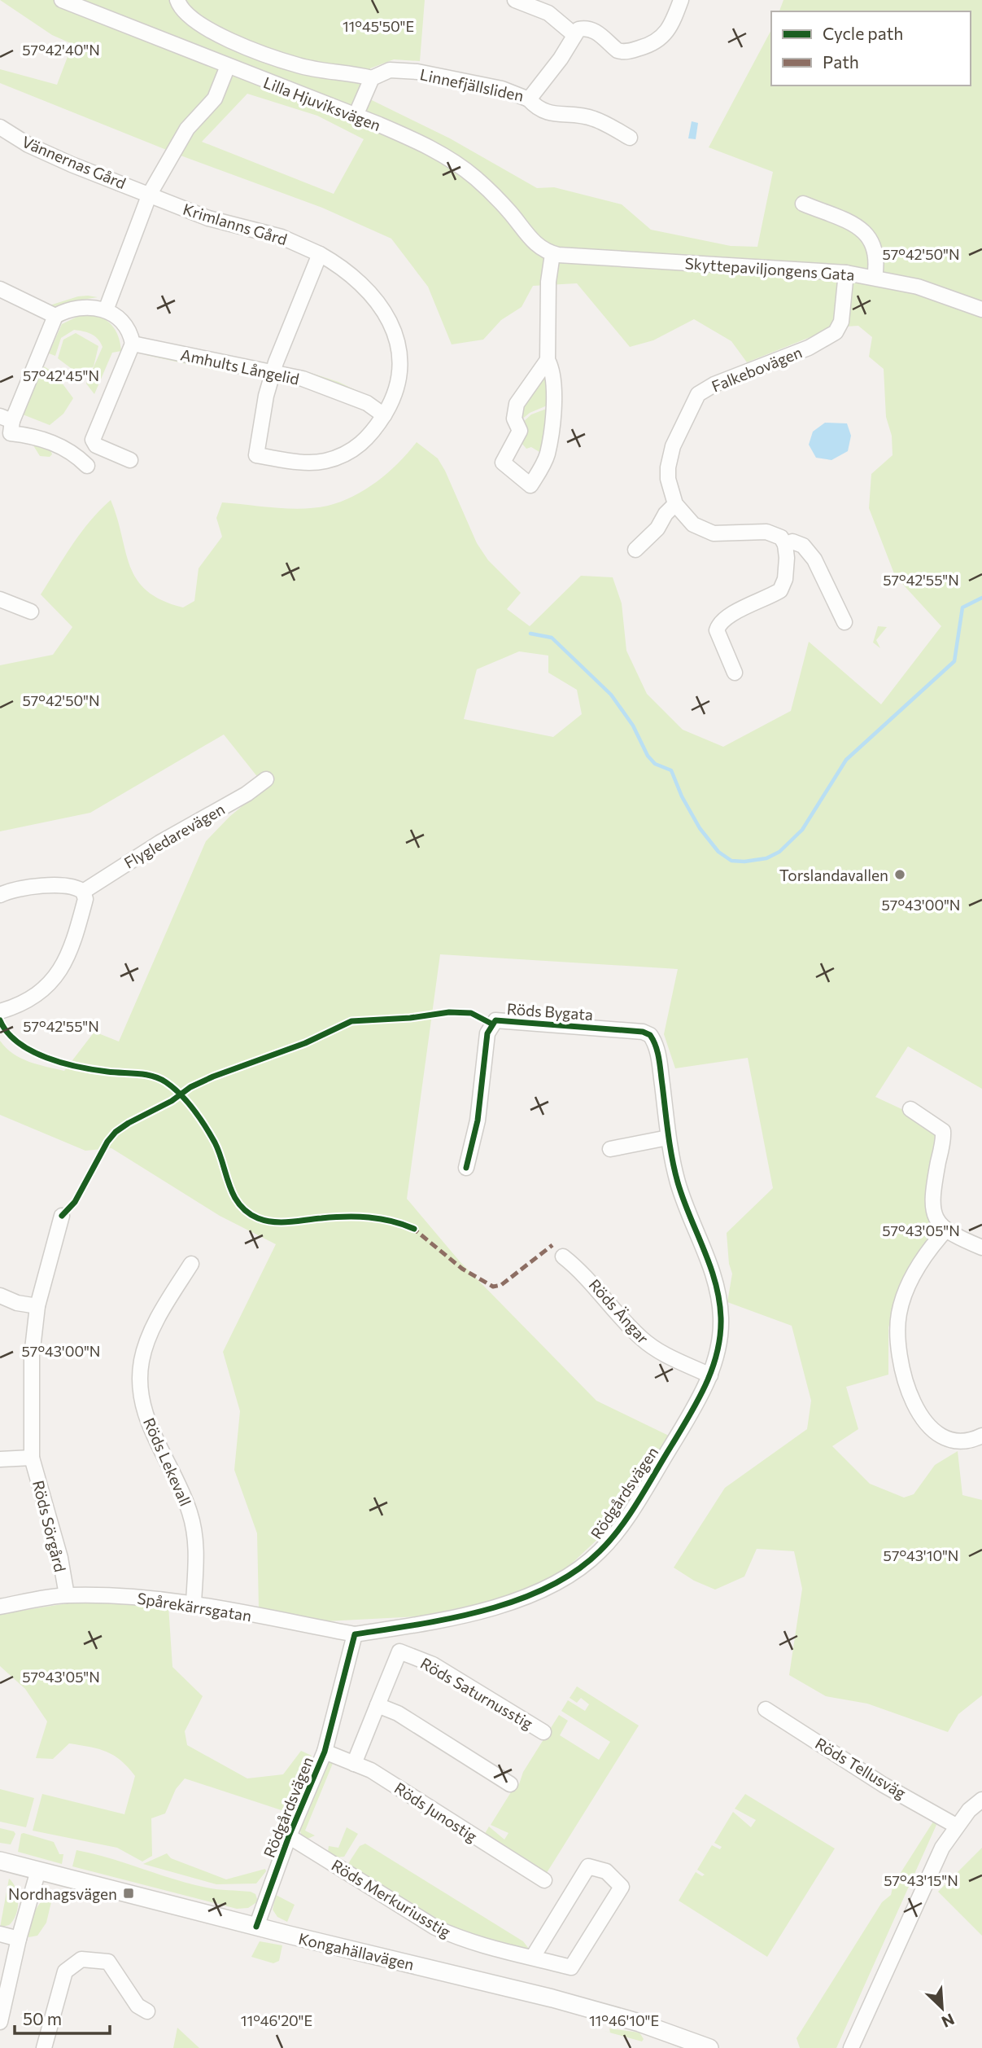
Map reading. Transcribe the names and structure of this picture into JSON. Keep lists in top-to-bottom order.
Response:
{
  "streets": {
    "street": [
      "Linnefjällsliden",
      "Lilla Hjuviksvägen",
      "Vännernas Gård",
      "Krimlanns Gård",
      "Skyttepaviljongens Gata",
      "Amhults Långelid",
      "Falkebovägen",
      "Flygledarevägen",
      "Röds Bygata",
      "Röds Ängar",
      "Röds Lekevall",
      "Rödgårdsvägen",
      "Röds Sörgård",
      "Spårekärrsgatan",
      "Röds Saturnusstig",
      "Röds Tellusväg",
      "Röds Junostig",
      "Röds Merkuriusstig",
      "Kongahällavägen"
    ]
  },
  "crossings": [
    ["Lilla Hjuviksvägen", "Skyttepaviljongens Gata"],
    ["Vännernas Gård", "Krimlanns Gård"],
    ["Krimlanns Gård", "Amhults Långelid"],
    ["Skyttepaviljongens Gata", "Falkebovägen"],
    ["Röds Bygata", "Rödgårdsvägen"],
    ["Röds Ängar", "Rödgårdsvägen"],
    ["Röds Lekevall", "Spårekärrsgatan"],
    ["Rödgårdsvägen", "Spårekärrsgatan"],
    ["Rödgårdsvägen", "Röds Junostig"],
    ["Rödgårdsvägen", "Röds Merkuriusstig"],
    ["Rödgårdsvägen", "Kongahällavägen"],
    ["Röds Sörgård", "Spårekärrsgatan"]
  ],
  "places": {
    "other": ["Torslandavallen"],
    "transit": ["Nordhagsvägen"]
  },
  "legend": ["Cycle path", "Path"],
  "scale_bar": "50 m",
  "north": "bottom right",
  "coordinates": [
    "11°45'50\"E",
    "57°42'40\"N",
    "57°42'50\"N",
    "57°42'45\"N",
    "57°42'55\"N",
    "57°43'00\"N",
    "57°43'05\"N",
    "57°43'10\"N",
    "57°43'15\"N",
    "11°46'20\"E",
    "11°46'10\"E"
  ]
}
